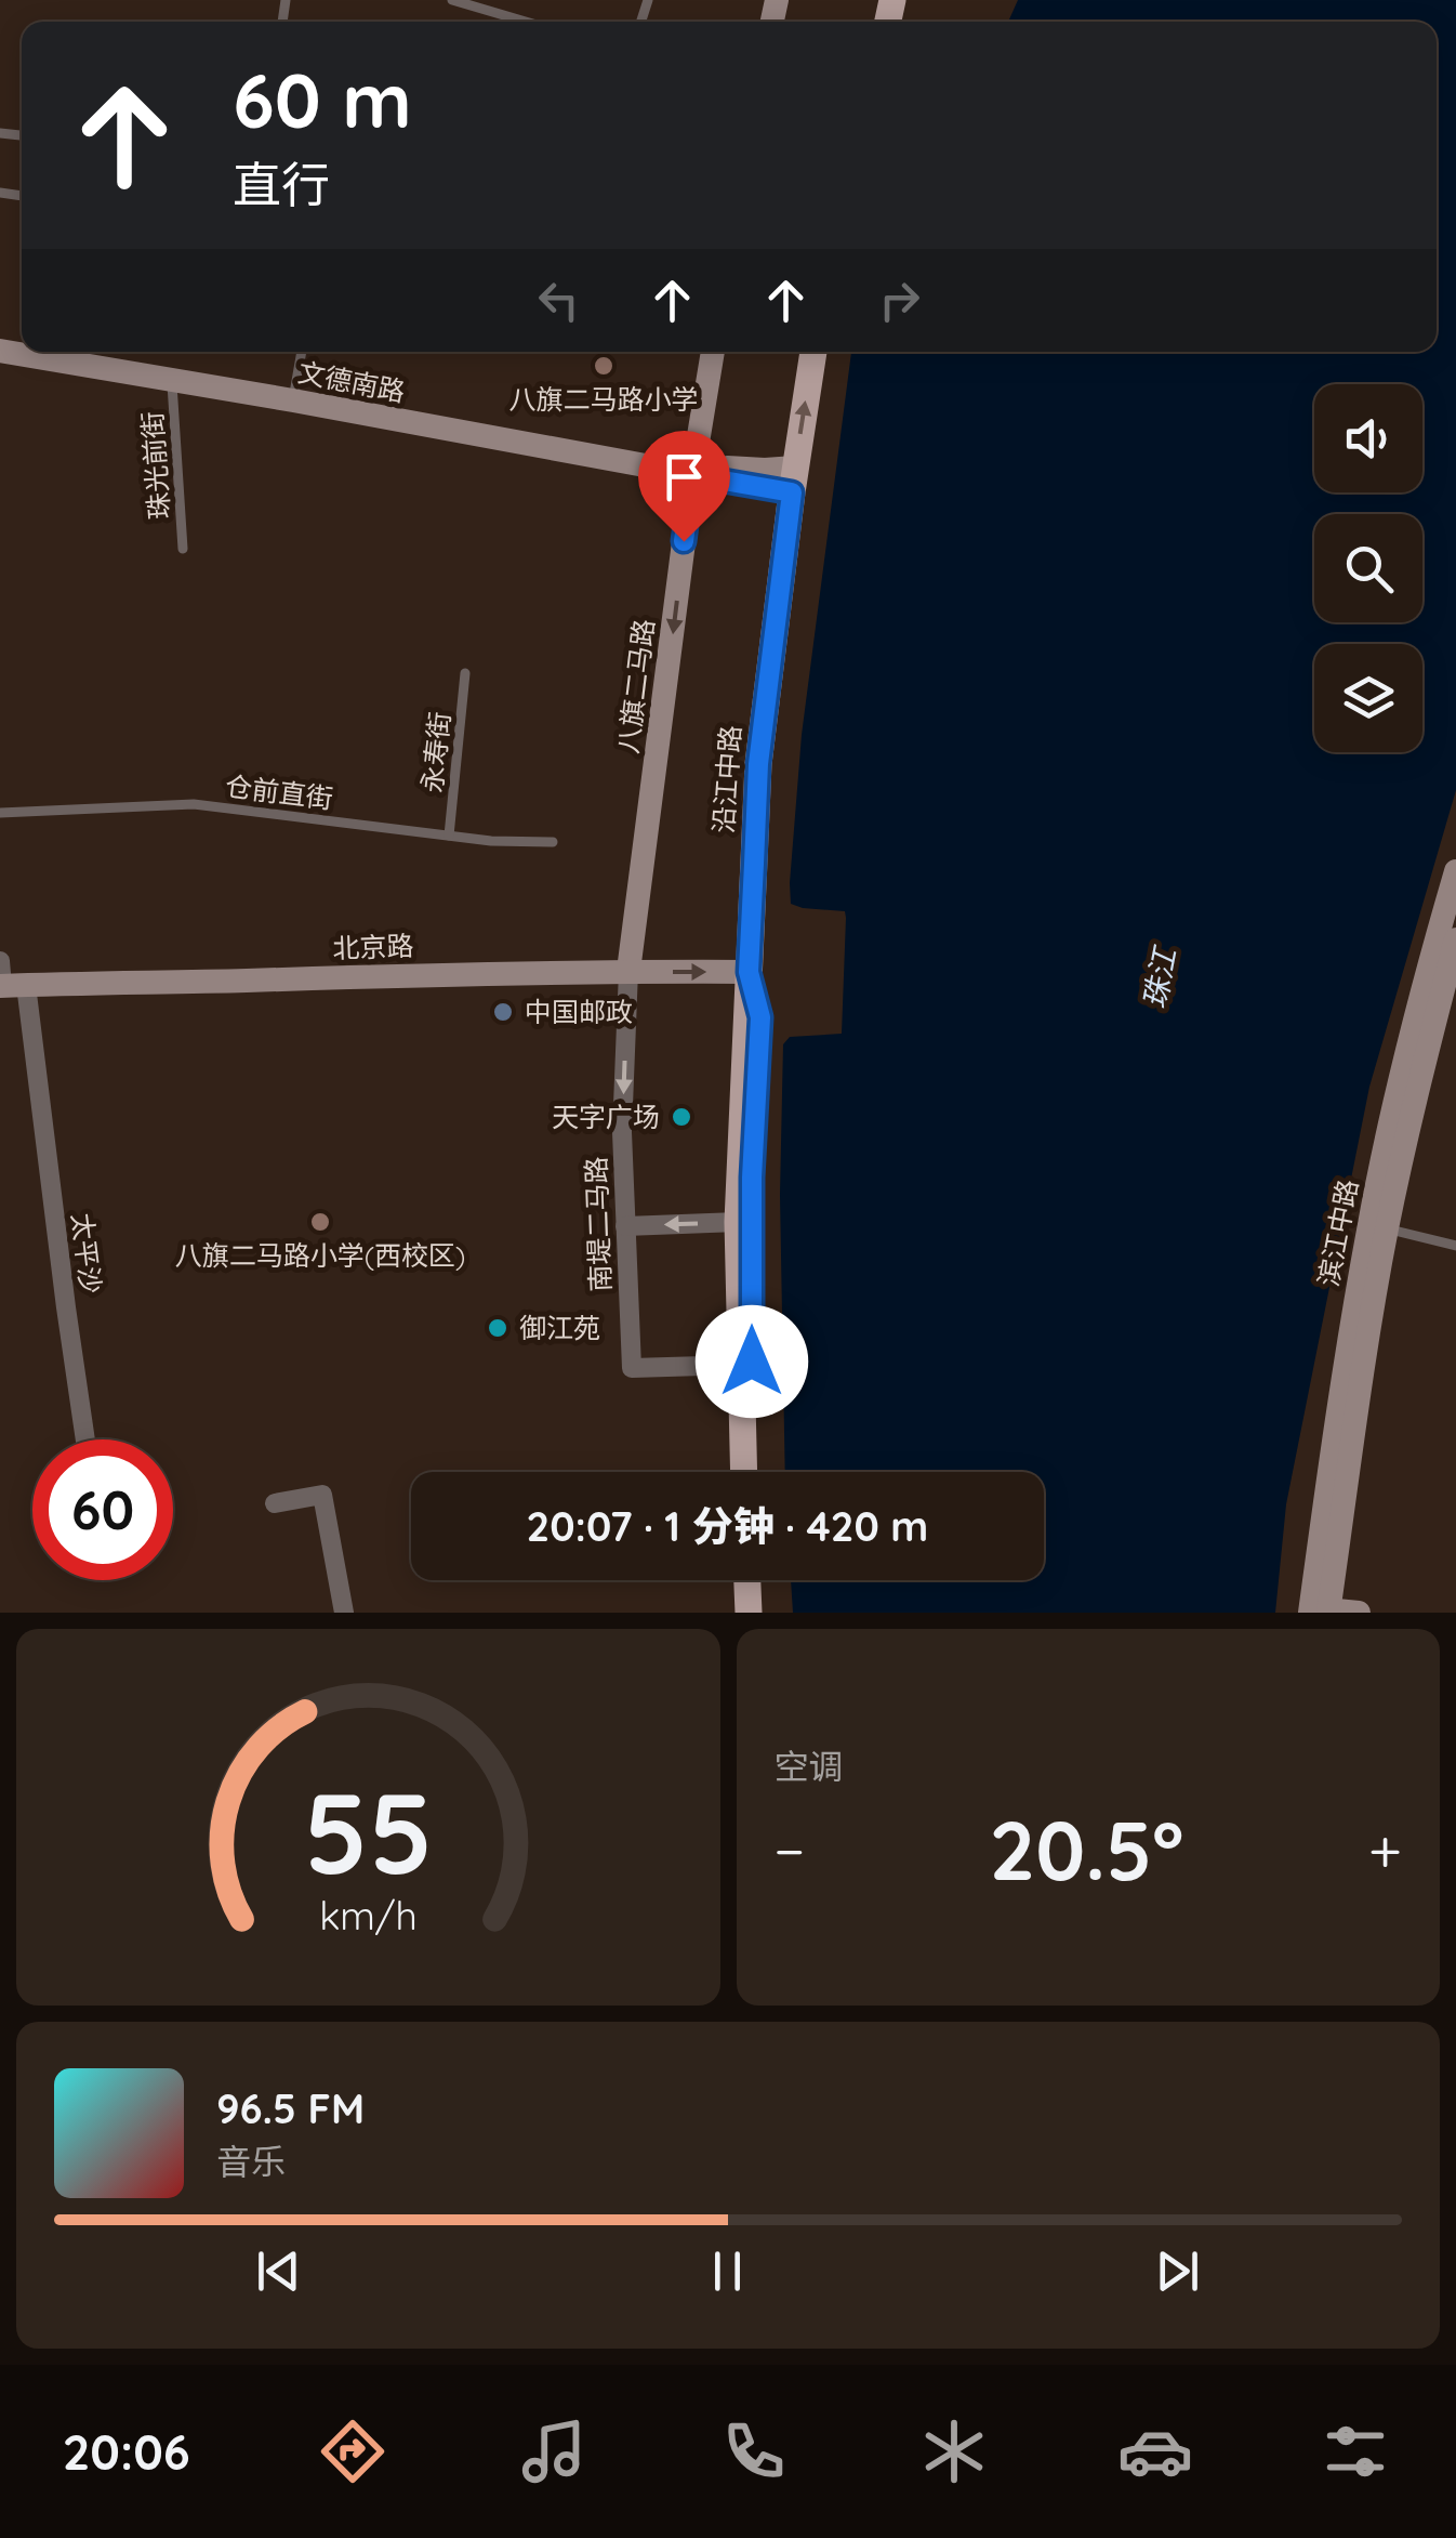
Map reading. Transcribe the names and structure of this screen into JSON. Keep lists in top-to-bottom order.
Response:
{
  "streets": {
    "main road": [
      "文德南路",
      "八旗二马路",
      "沿江中路",
      "北京路",
      "滨江中路"
    ],
    "street": ["南堤二马路", "太平沙"],
    "lane": ["珠光前街", "永寿街", "仓前直街"]
  },
  "crossings": [
    ["文德南路", "珠光前街"],
    ["文德南路", "八旗二马路"],
    ["文德南路", "沿江中路"],
    ["八旗二马路", "北京路"],
    ["八旗二马路", "南堤二马路"],
    ["永寿街", "仓前直街"],
    ["沿江中路", "北京路"],
    ["北京路", "南堤二马路"],
    ["北京路", "太平沙"]
  ],
  "one_way": ["八旗二马路", "南堤二马路"],
  "water": ["珠江"],
  "places": [
    "八旗二马路小学",
    "中国邮政",
    "天字广场",
    "八旗二马路小学(西校区)",
    "御江苑"
  ],
  "page": {
    "turn": ["60 m", "直行"],
    "limit": "60",
    "trip": "20:07 · 1 分钟 · 420 m",
    "tile": "空调",
    "heat": ["−", "20.5°", "+"],
    "song": ["96.5 FM", "音乐"],
    "tabs": "20:06",
    "gauge": ["55", "km/h"]
  }
}
